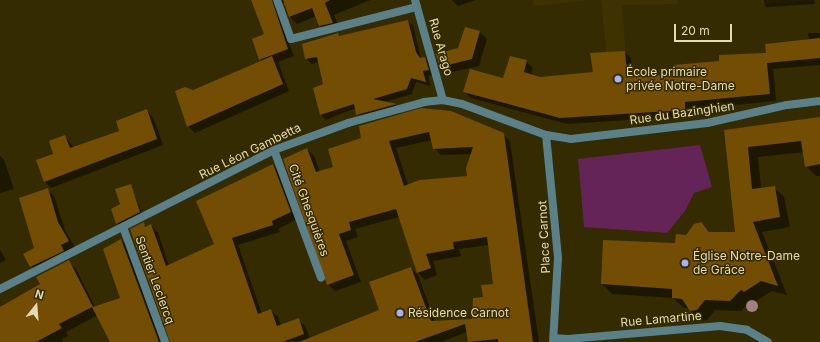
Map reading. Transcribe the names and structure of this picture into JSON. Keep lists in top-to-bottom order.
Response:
{
  "streets": {
    "street": [
      "Rue Arago",
      "Rue du Bazinghien",
      "Rue Léon Gambetta",
      "Cité Ghesquières",
      "Place Carnot",
      "Sentier Leclercq",
      "Rue Lamartine"
    ]
  },
  "crossings": [
    ["Rue Arago", "Rue Léon Gambetta"],
    ["Rue du Bazinghien", "Rue Léon Gambetta"],
    ["Rue du Bazinghien", "Place Carnot"],
    ["Rue Léon Gambetta", "Cité Ghesquières"],
    ["Rue Léon Gambetta", "Place Carnot"],
    ["Rue Léon Gambetta", "Sentier Leclercq"],
    ["Place Carnot", "Rue Lamartine"]
  ],
  "places": ["École primaire privée Notre-Dame", "Église Notre-Dame de Grâce", "Résidence Carnot"],
  "scale_bar": "20 m",
  "north": "top"
}
